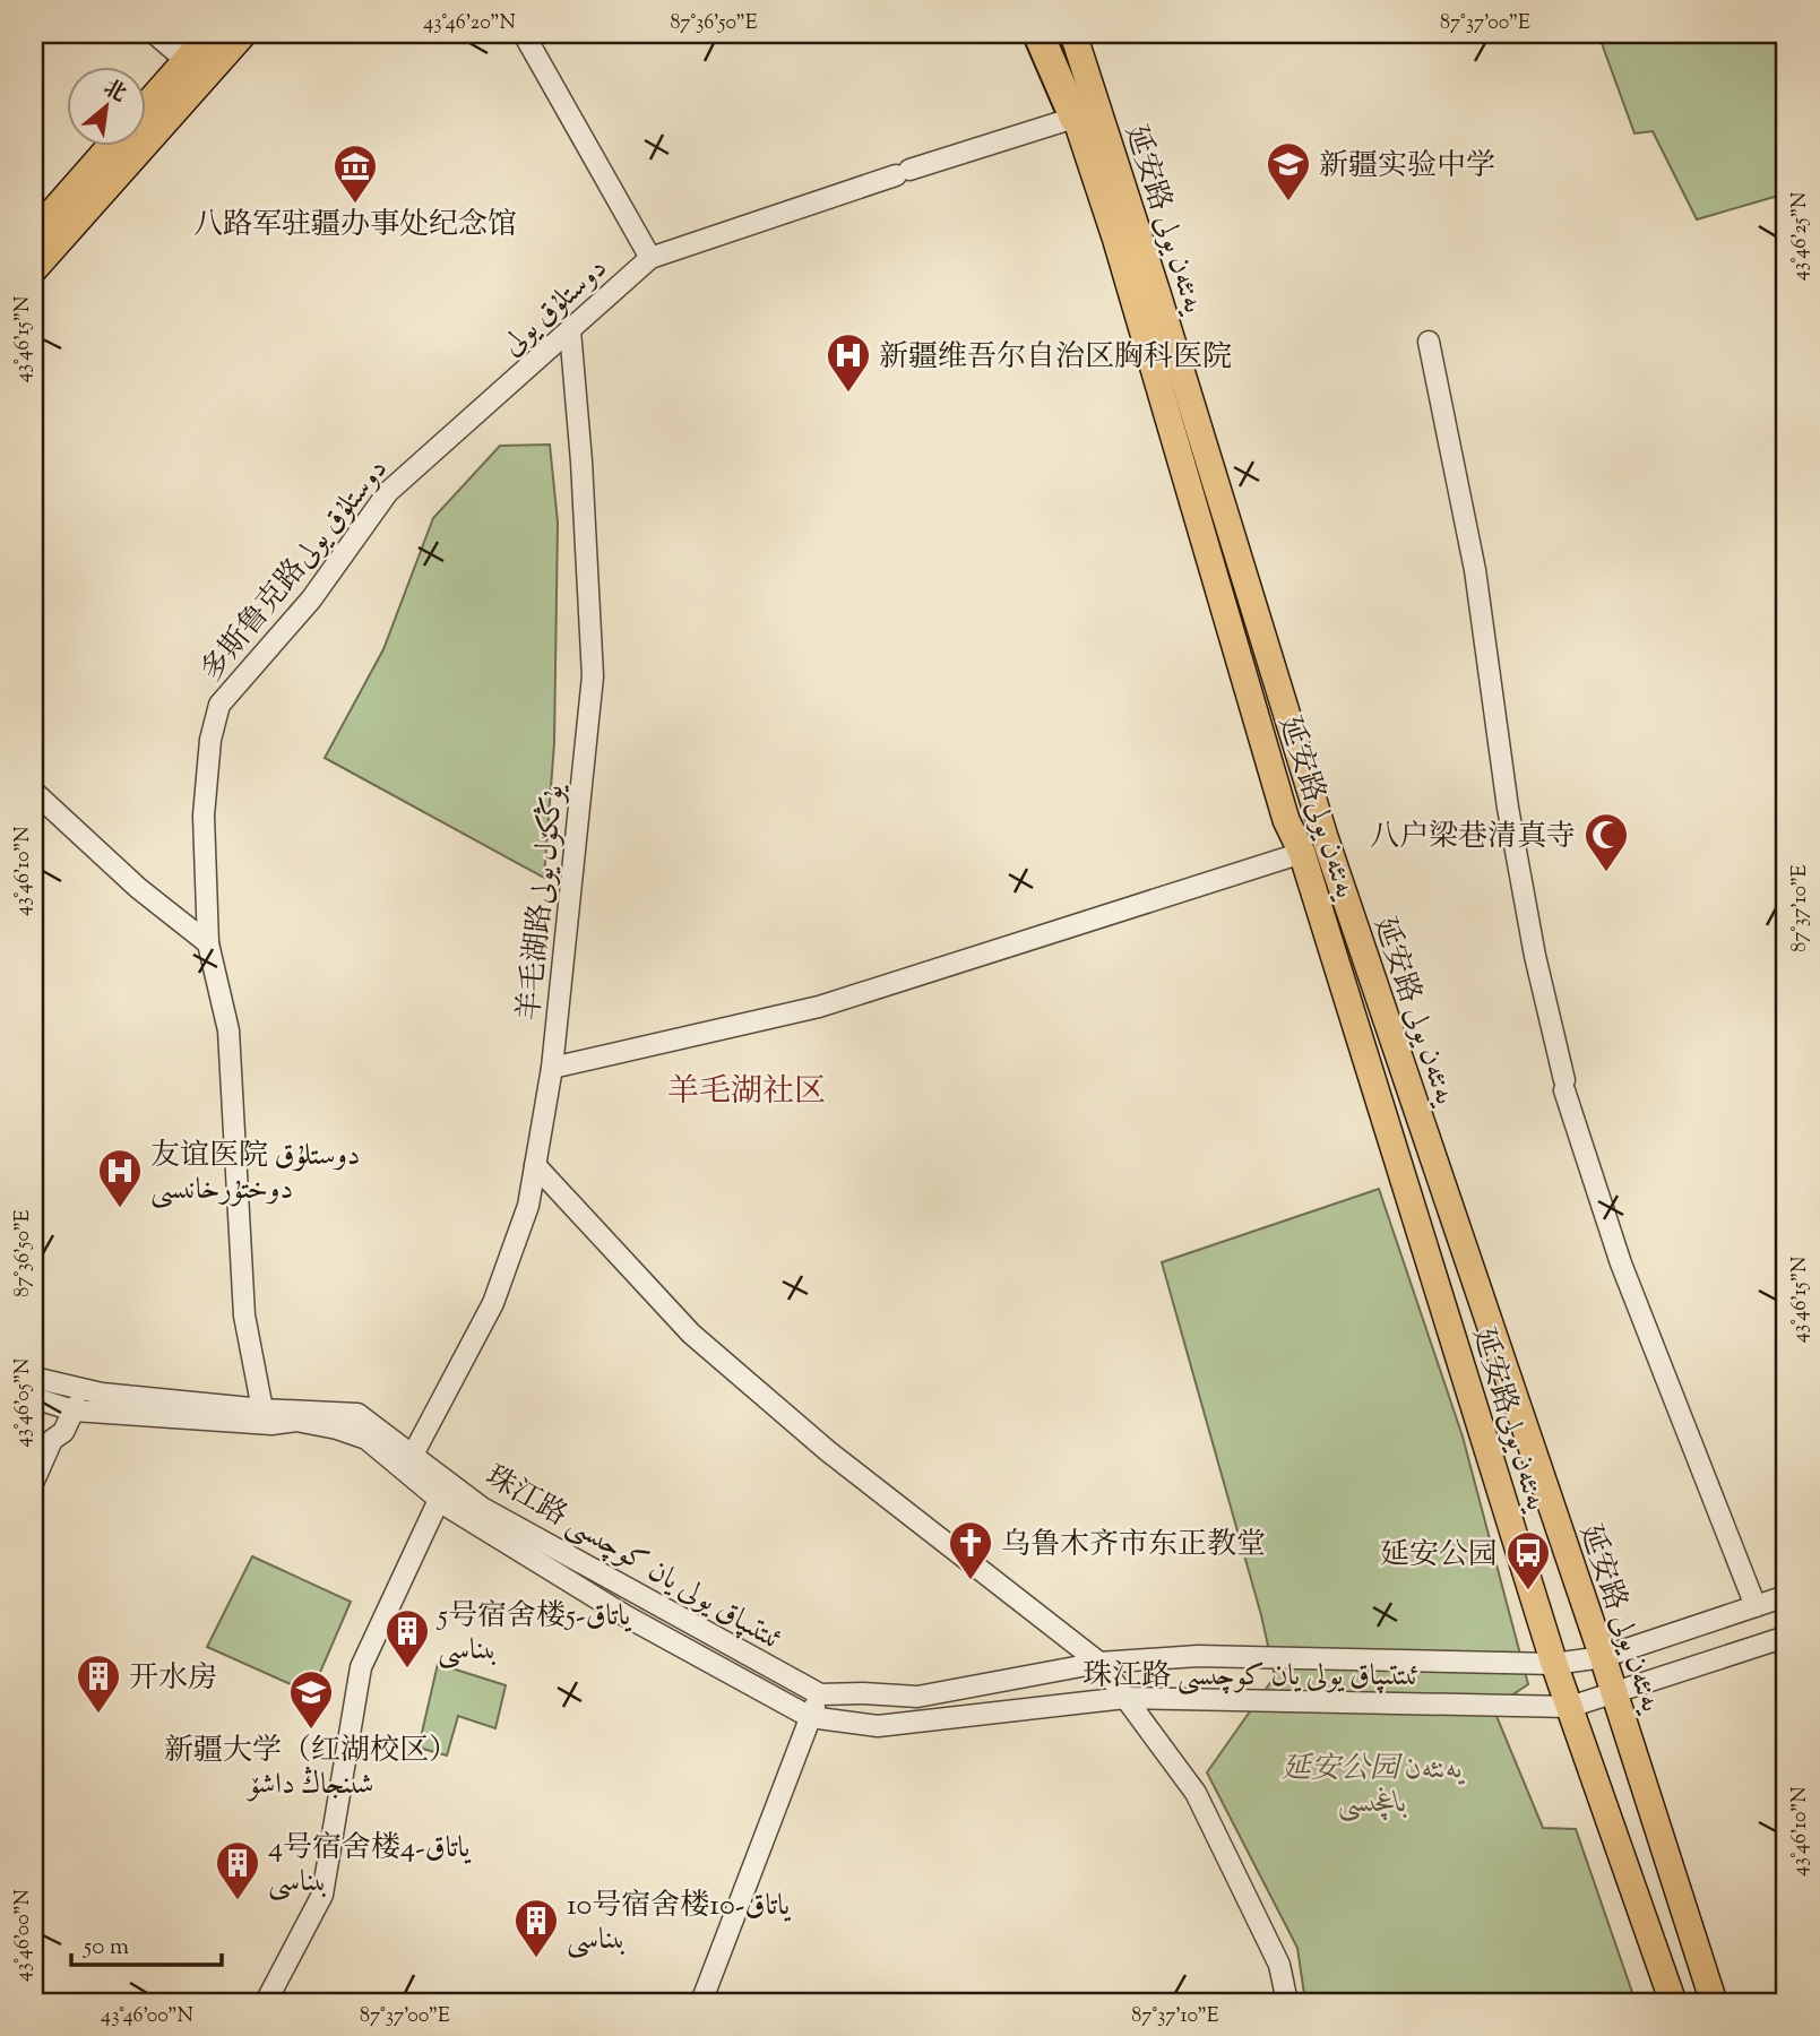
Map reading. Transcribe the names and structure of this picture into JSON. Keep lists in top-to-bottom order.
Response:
{
  "streets": {
    "main road": ["延安路 يەنئەن يولى", "延安路يەنئەن يولى"],
    "street": [
      "دوستلۇق يولى",
      "多斯鲁克路دوستلۇق يولى",
      "羊毛湖路يۇڭكۆل يولى",
      "珠江路 ئىتتىپاق يولى يان كوچىسى"
    ]
  },
  "crossings": [
    ["延安路 يەنئەن يولى", "珠江路 ئىتتىپاق يولى يان كوچىسى"],
    ["دوستلۇق يولى", "多斯鲁克路دوستلۇق يولى"],
    ["دوستلۇق يولى", "羊毛湖路يۇڭكۆل يولى"],
    ["多斯鲁克路دوستلۇق يولى", "珠江路 ئىتتىپاق يولى يان كوچىسى"],
    ["延安路يەنئەن يولى", "珠江路 ئىتتىپاق يولى يان كوچىسى"],
    ["羊毛湖路يۇڭكۆل يولى", "珠江路 ئىتتىپاق يولى يان كوچىسى"]
  ],
  "districts": ["羊毛湖社区"],
  "parks": ["延安公园 يەنئەن باغچىسى"],
  "places": {
    "school or university": ["新疆实验中学", "新疆大学（红湖校区） شىنجاڭ داشۆ"],
    "museum": ["八路军驻疆办事处纪念馆"],
    "hospital": ["新疆维吾尔自治区胸科医院", "友谊医院 دوستلۇق دوختۇرخانىسى"],
    "mosque": ["八户梁巷清真寺"],
    "church": ["乌鲁木齐市东正教堂"],
    "bus stop": ["延安公园"],
    "building": [
      "5号宿舍楼5-ياتاق بىناسى",
      "开水房",
      "4号宿舍楼4-ياتاق بىناسى",
      "10号宿舍楼10-ياتاق بىناسى"
    ]
  },
  "scale_bar": "50 m",
  "north": "top right",
  "coordinates": [
    "43°46'20\"N",
    "87°36'50\"E",
    "87°37'00\"E",
    "43°46'25\"N",
    "43°46'15\"N",
    "43°46'10\"N",
    "87°37'10\"E",
    "43°46'05\"N",
    "43°46'00\"N"
  ]
}
